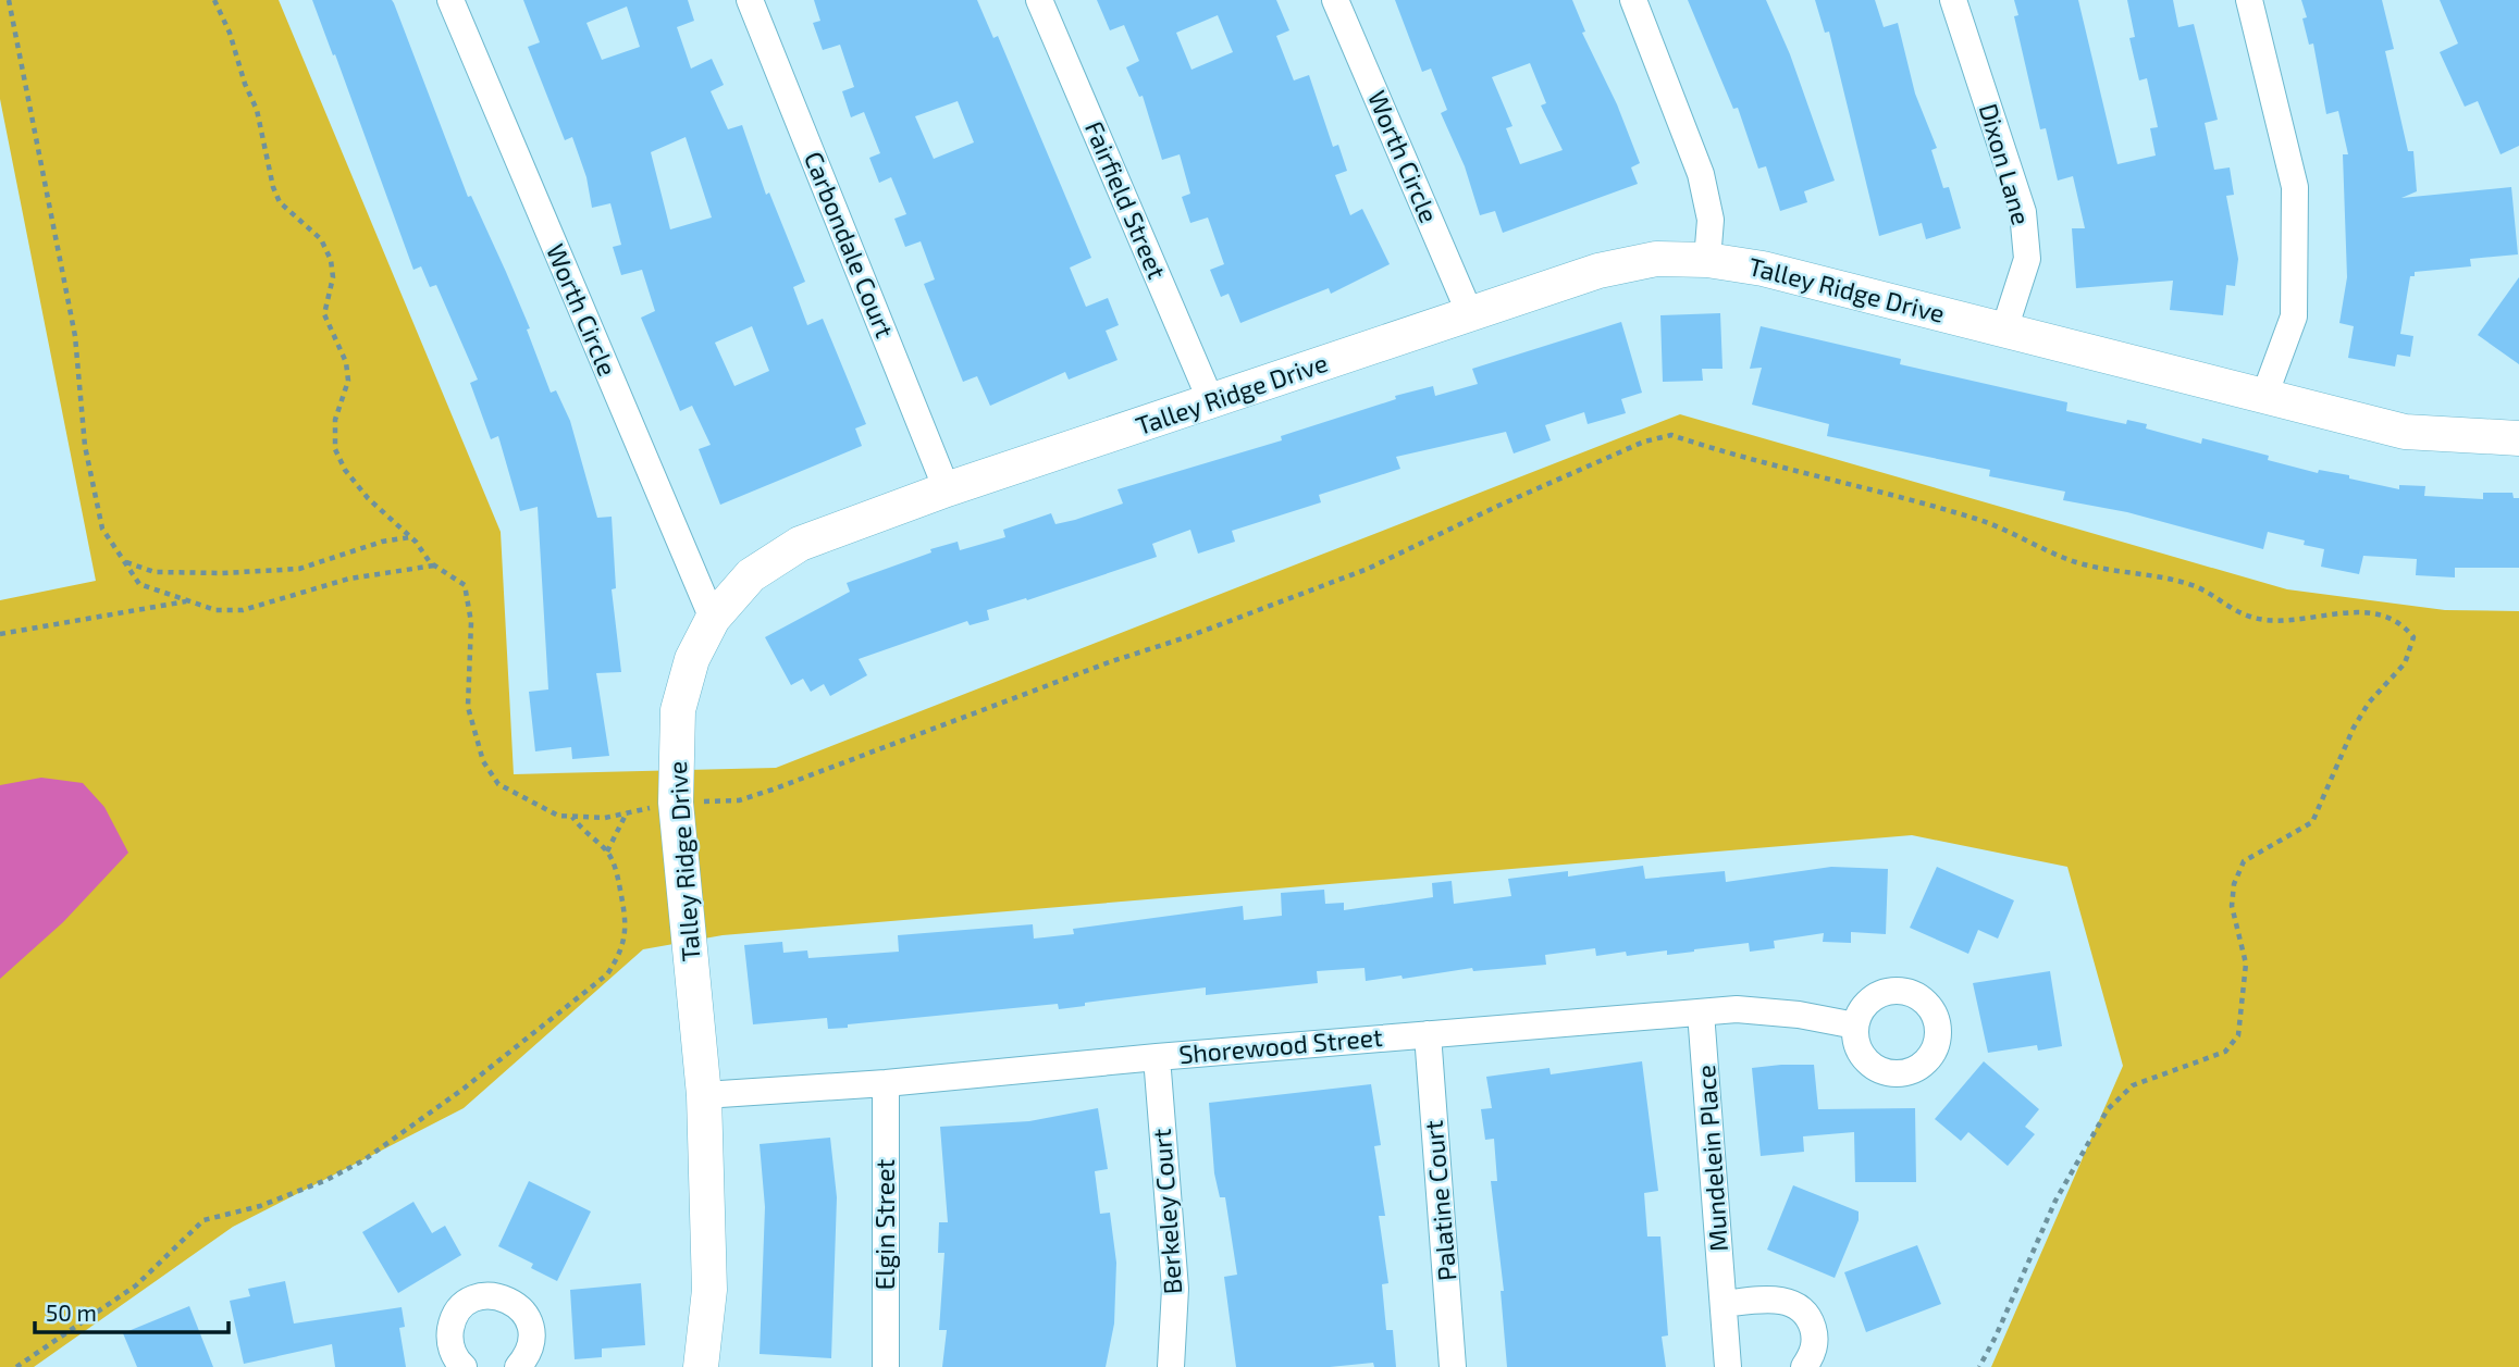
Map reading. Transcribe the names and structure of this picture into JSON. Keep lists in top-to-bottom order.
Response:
{
  "streets": {
    "street": [
      "Worth Circle",
      "Dixon Lane",
      "Fairfield Street",
      "Carbondale Court",
      "Talley Ridge Drive",
      "Shorewood Street",
      "Mundelein Place",
      "Palatine Court",
      "Berkeley Court",
      "Elgin Street"
    ]
  },
  "crossings": [
    ["Worth Circle", "Talley Ridge Drive"],
    ["Dixon Lane", "Talley Ridge Drive"],
    ["Fairfield Street", "Talley Ridge Drive"],
    ["Carbondale Court", "Talley Ridge Drive"],
    ["Talley Ridge Drive", "Shorewood Street"],
    ["Shorewood Street", "Mundelein Place"],
    ["Shorewood Street", "Palatine Court"],
    ["Shorewood Street", "Berkeley Court"],
    ["Shorewood Street", "Elgin Street"]
  ],
  "scale_bar": "50 m"
}
